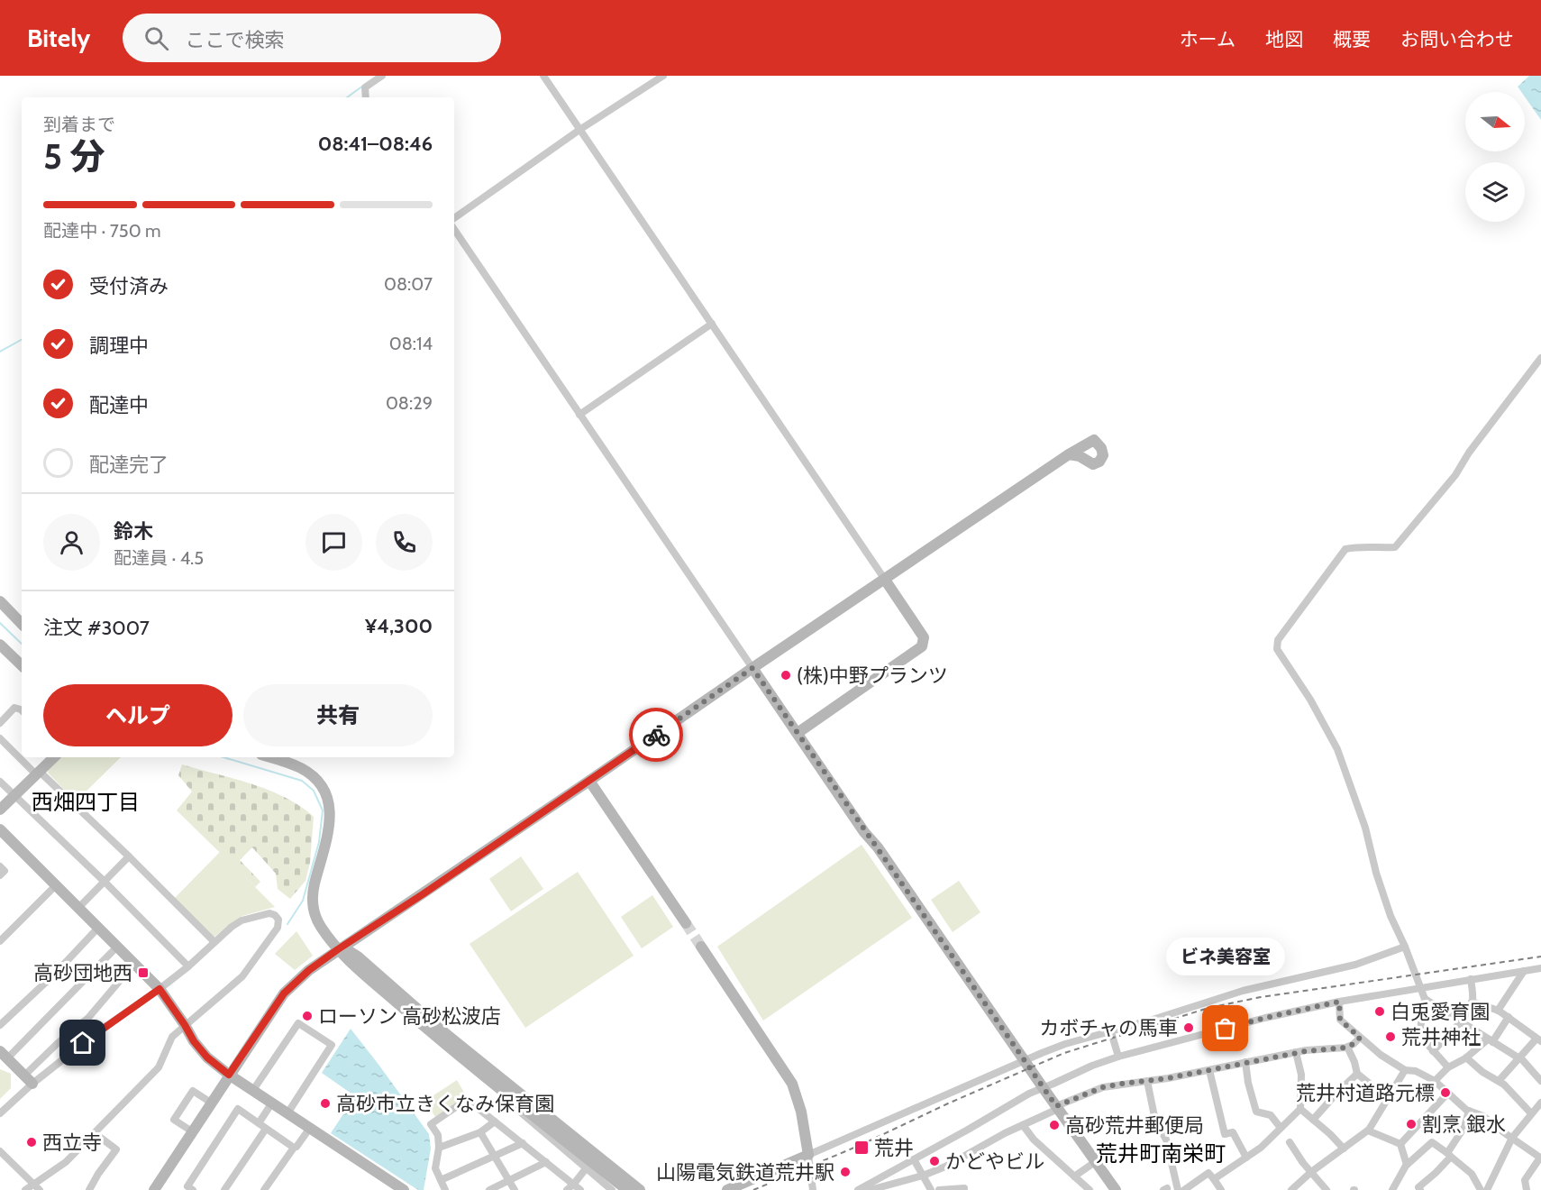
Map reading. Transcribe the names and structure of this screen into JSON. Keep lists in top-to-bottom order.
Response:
{
  "districts": ["西畑四丁目", "荒井町南栄町"],
  "places": {
    "other": [
      "(株)中野プランツ",
      "白兎愛育園",
      "ローソン 高砂松波店",
      "カボチャの馬車",
      "ビネ美容室",
      "荒井神社",
      "荒井村道路元標",
      "高砂市立きくなみ保育園",
      "割烹 銀水",
      "高砂荒井郵便局",
      "西立寺",
      "かどやビル",
      "山陽電気鉄道荒井駅"
    ],
    "transit": ["高砂団地西", "荒井"]
  },
  "north": "right",
  "page": {
    "header": "Bitely",
    "search": "ここで検索",
    "nav": [
      "ホーム",
      "地図",
      "概要",
      "お問い合わせ"
    ],
    "heading": ["5 分", "到着まで", "08:41–08:46"],
    "panel": [
      "鈴木",
      "配達員 · 4.5",
      "注文 #3007",
      "¥4,300"
    ],
    "bar": "配達中 · 750 m",
    "list": [
      ["受付済み", "08:07"],
      ["調理中", "08:14"],
      ["配達中", "08:29"],
      "配達完了"
    ],
    "buttons": ["ヘルプ", "共有"],
    "bubble": "ビネ美容室"
  }
}
